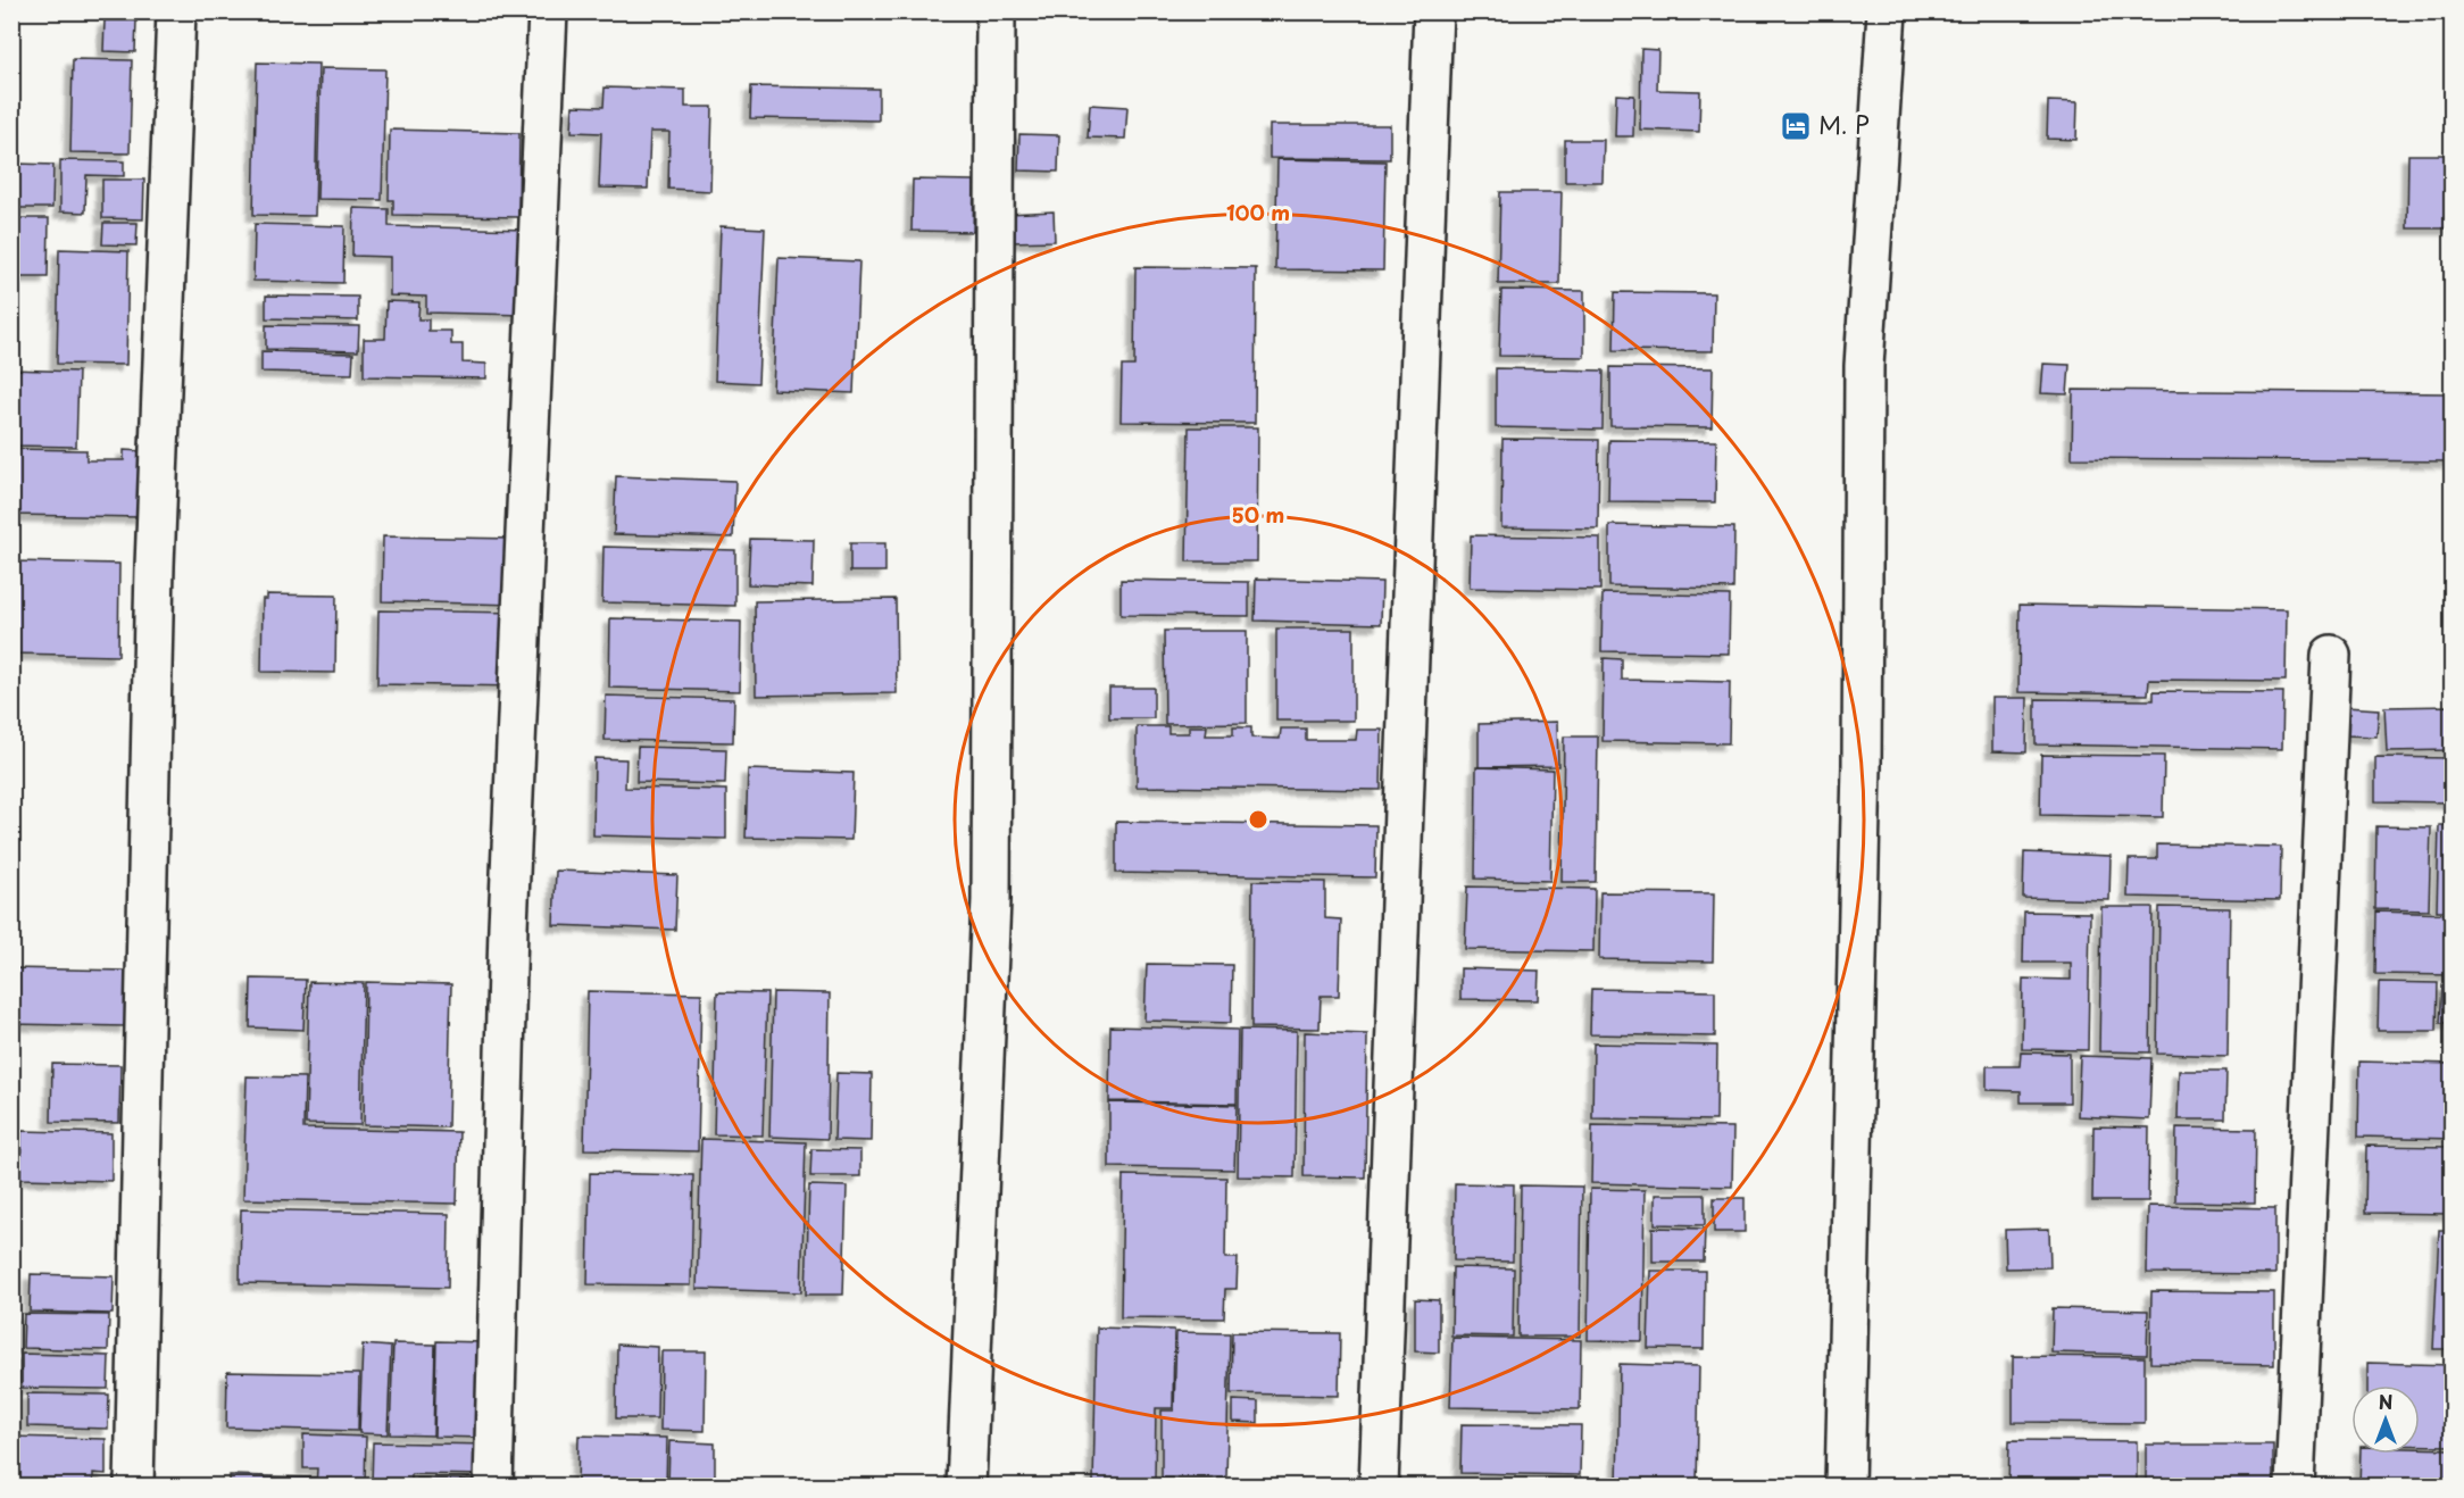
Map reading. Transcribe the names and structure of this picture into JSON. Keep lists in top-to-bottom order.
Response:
{
  "places": {
    "hotel": ["M. P"]
  },
  "north": "top",
  "rings": ["100 m", "50 m"]
}
